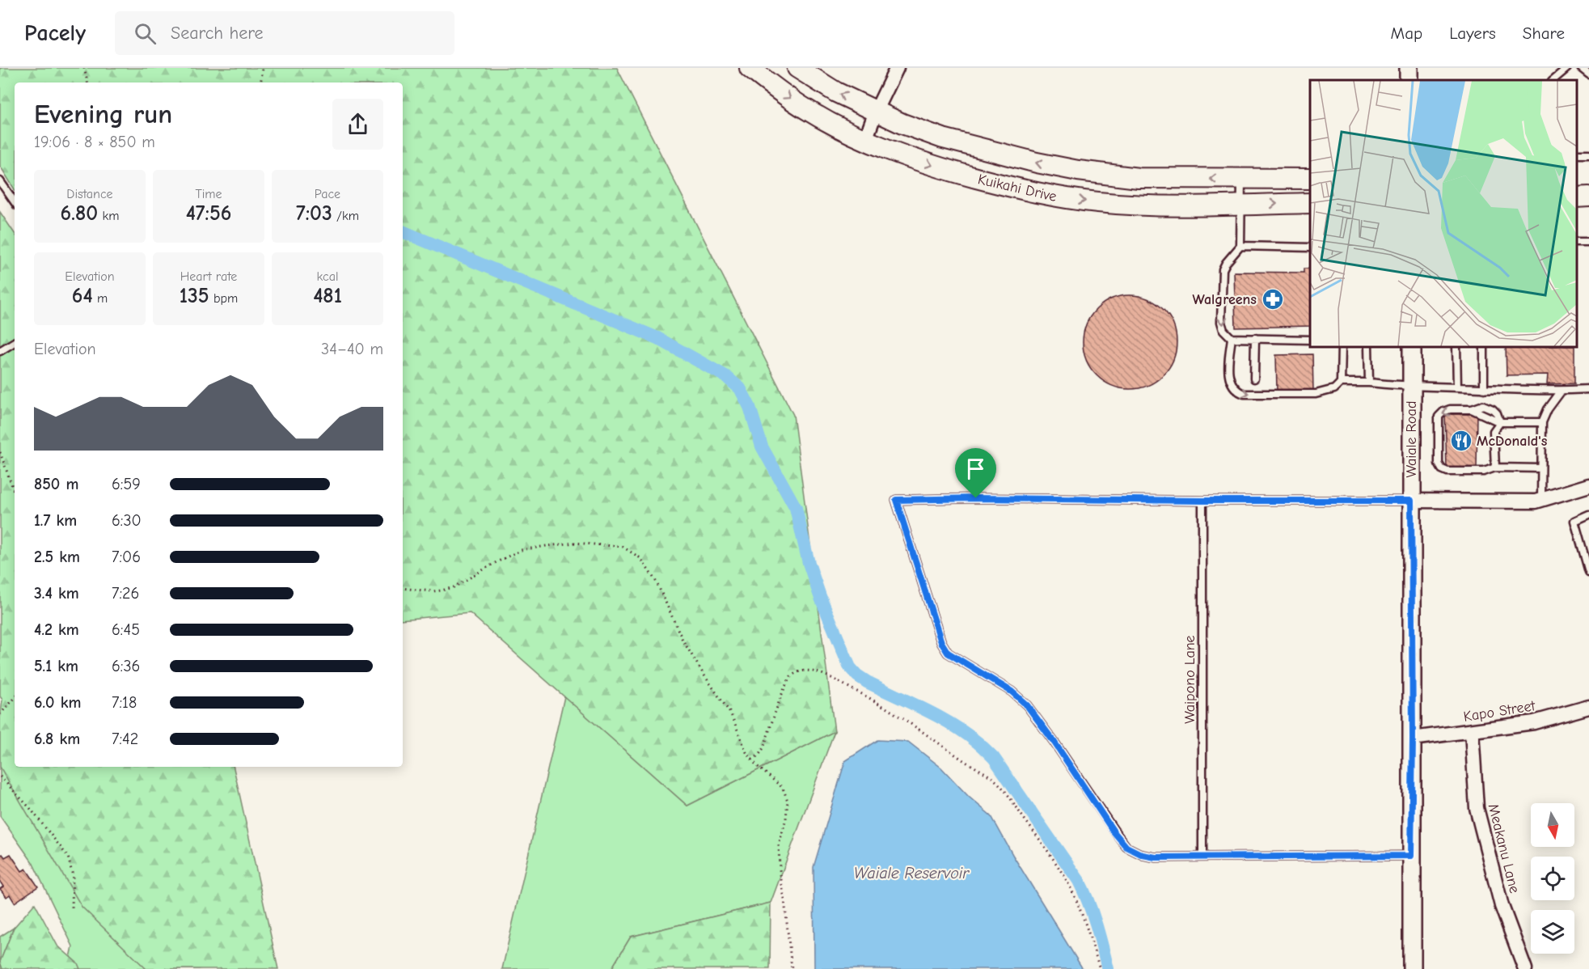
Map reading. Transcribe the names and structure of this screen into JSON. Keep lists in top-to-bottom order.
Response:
{
  "streets": {
    "main road": ["Kuikahi Drive"],
    "street": ["Waiale Road", "Kapo Street", "Meakanu Lane"],
    "lane": ["Waipono Lane"]
  },
  "crossings": [
    ["Waiale Road", "Kapo Street"],
    ["Kapo Street", "Meakanu Lane"]
  ],
  "water": ["Waiale Reservoir"],
  "places": {
    "pharmacy": ["Walgreens"],
    "restaurant": ["McDonald's"]
  },
  "north": "bottom",
  "page": {
    "header": "Pacely",
    "search": "Search here",
    "nav": ["Map", "Layers", "Share"],
    "heading": ["Evening run", "19:06 · 8 × 850 m"],
    "stats": [
      ["Distance", "6.80 km"],
      ["Time", "47:56"],
      ["Pace", "7:03 /km"],
      ["Elevation", "64 m"],
      ["Heart rate", "135 bpm"],
      ["kcal", "481"]
    ],
    "chart": ["Elevation", "34–40 m"],
    "list": [
      {
        "name": "850 m",
        "note": "6:59"
      },
      {
        "name": "1.7 km",
        "note": "6:30"
      },
      {
        "name": "2.5 km",
        "note": "7:06"
      },
      {
        "name": "3.4 km",
        "note": "7:26"
      },
      {
        "name": "4.2 km",
        "note": "6:45"
      },
      {
        "name": "5.1 km",
        "note": "6:36"
      },
      {
        "name": "6.0 km",
        "note": "7:18"
      },
      {
        "name": "6.8 km",
        "note": "7:42"
      }
    ]
  }
}
